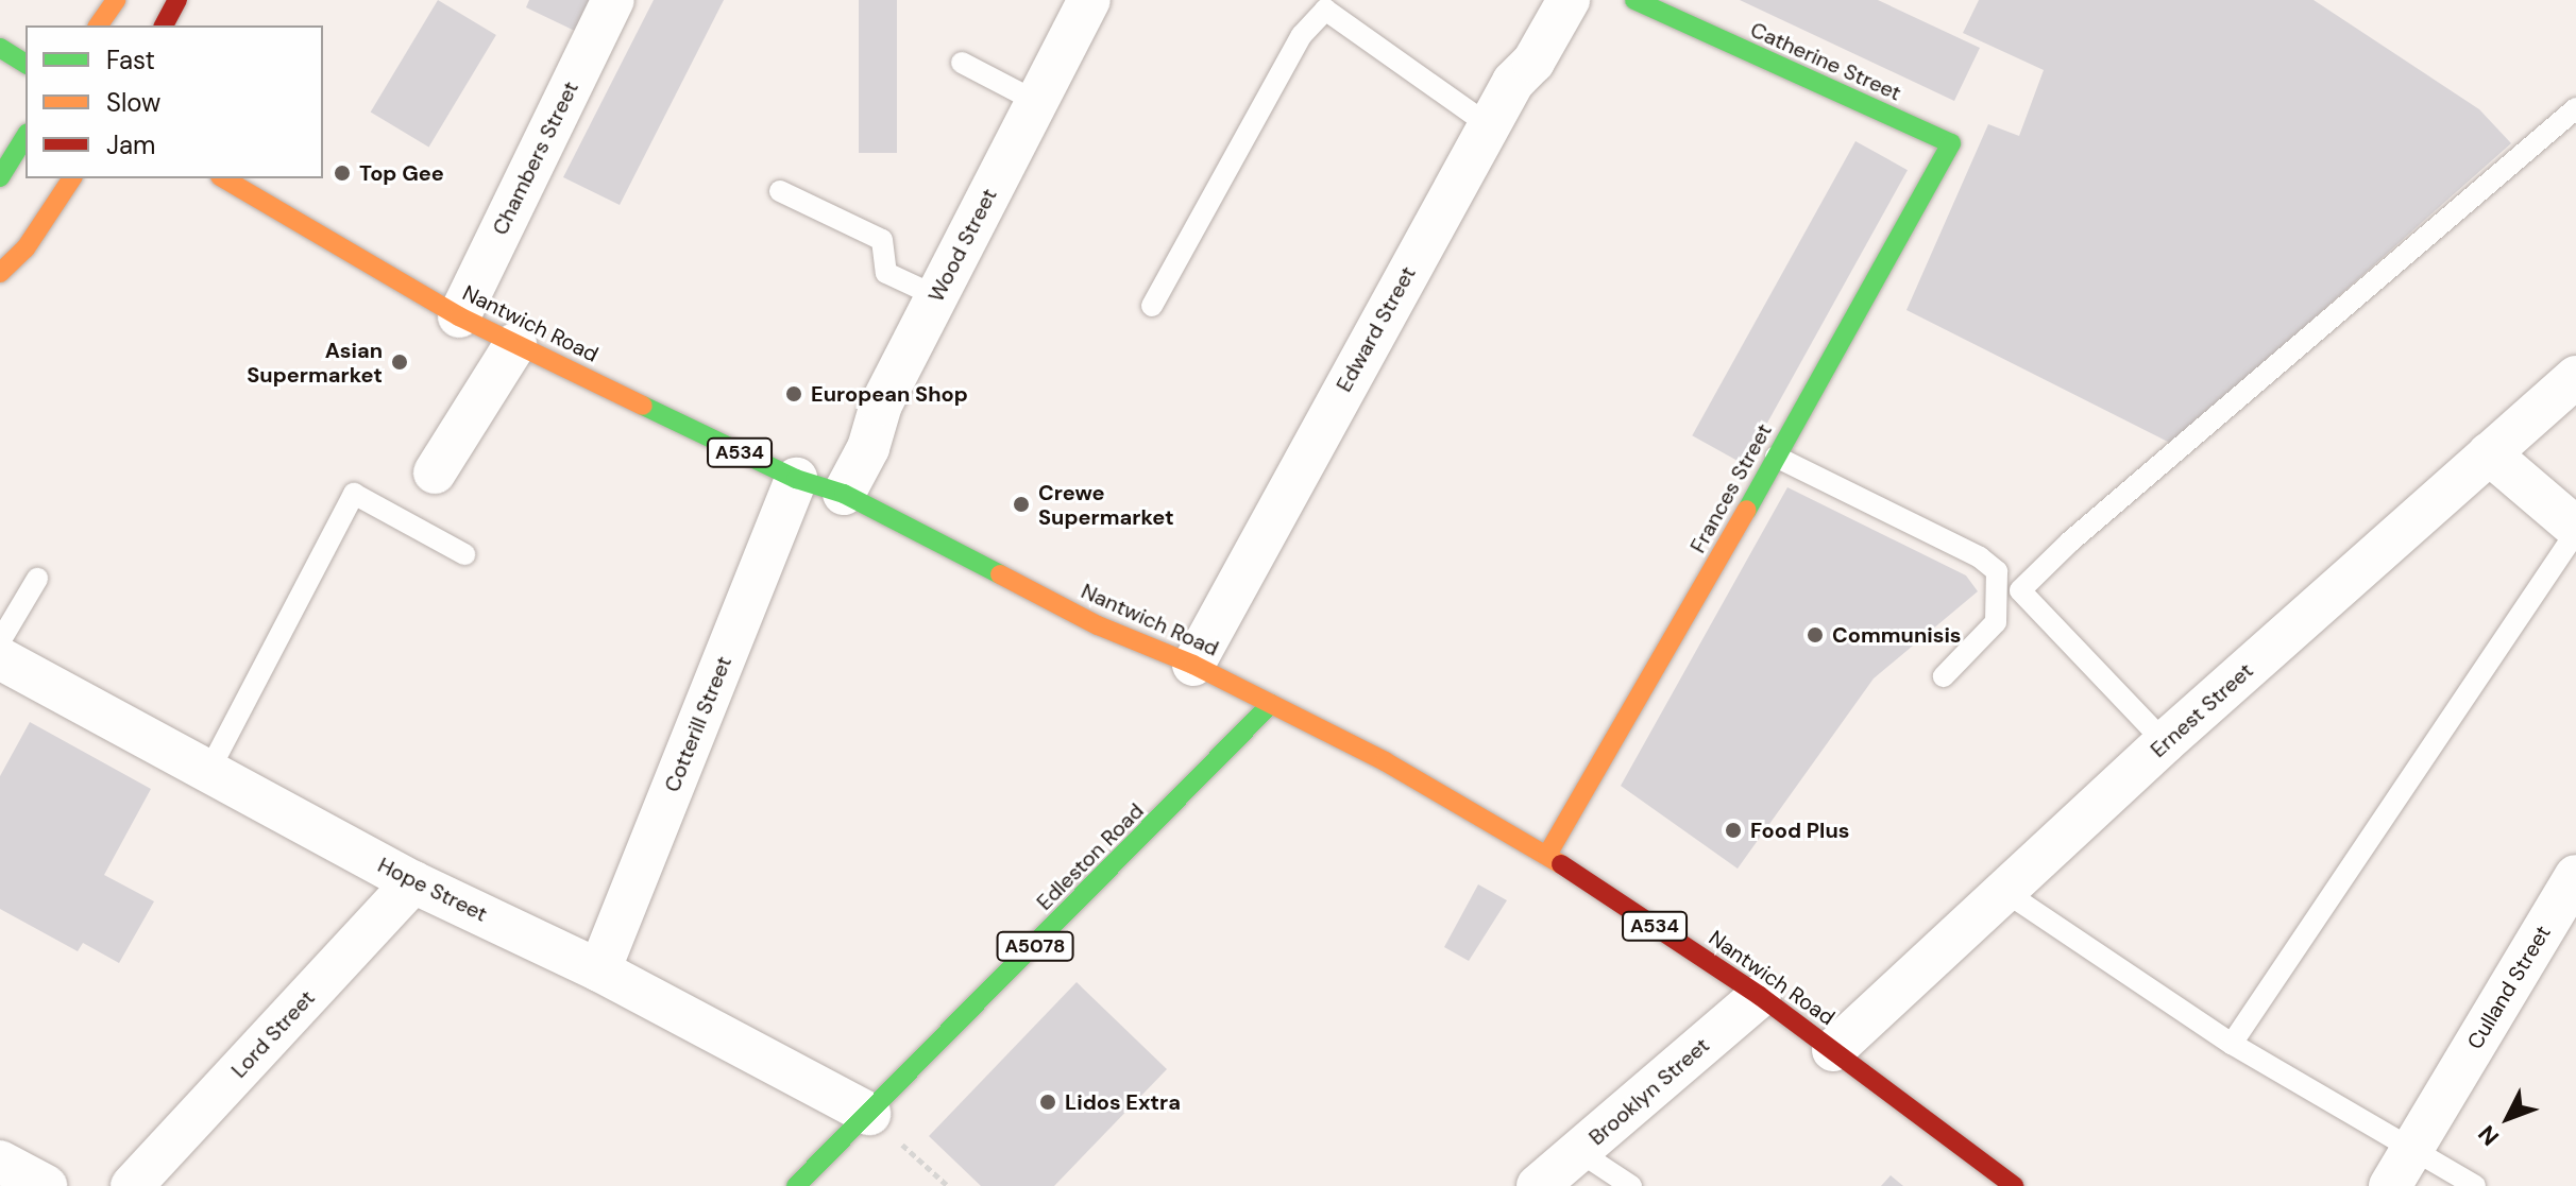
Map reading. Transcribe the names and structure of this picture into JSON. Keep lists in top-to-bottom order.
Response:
{
  "streets": {
    "main road": [
      "Catherine Street",
      "Nantwich Road",
      "A534",
      "Frances Street",
      "Edleston Road",
      "A5078"
    ],
    "street": [
      "Chambers Street",
      "Wood Street",
      "Edward Street",
      "Ernest Street",
      "Cotterill Street",
      "Hope Street",
      "Culland Street",
      "Lord Street",
      "Brooklyn Street"
    ]
  },
  "crossings": [
    ["Catherine Street", "Frances Street"],
    ["Chambers Street", "Nantwich Road"],
    ["Wood Street", "Nantwich Road"],
    ["Nantwich Road", "Edward Street"],
    ["Nantwich Road", "Frances Street"],
    ["Nantwich Road", "Ernest Street"],
    ["Nantwich Road", "Cotterill Street"],
    ["Nantwich Road", "Edleston Road"],
    ["Nantwich Road", "Brooklyn Street"],
    ["Cotterill Street", "Hope Street"],
    ["Edleston Road", "Hope Street"],
    ["Hope Street", "Lord Street"]
  ],
  "places": [
    "Top Gee",
    "Asian Supermarket",
    "European Shop",
    "Crewe Supermarket",
    "Communisis",
    "Food Plus",
    "Lidos Extra"
  ],
  "legend": ["Fast", "Slow", "Jam"],
  "north": "bottom left"
}
